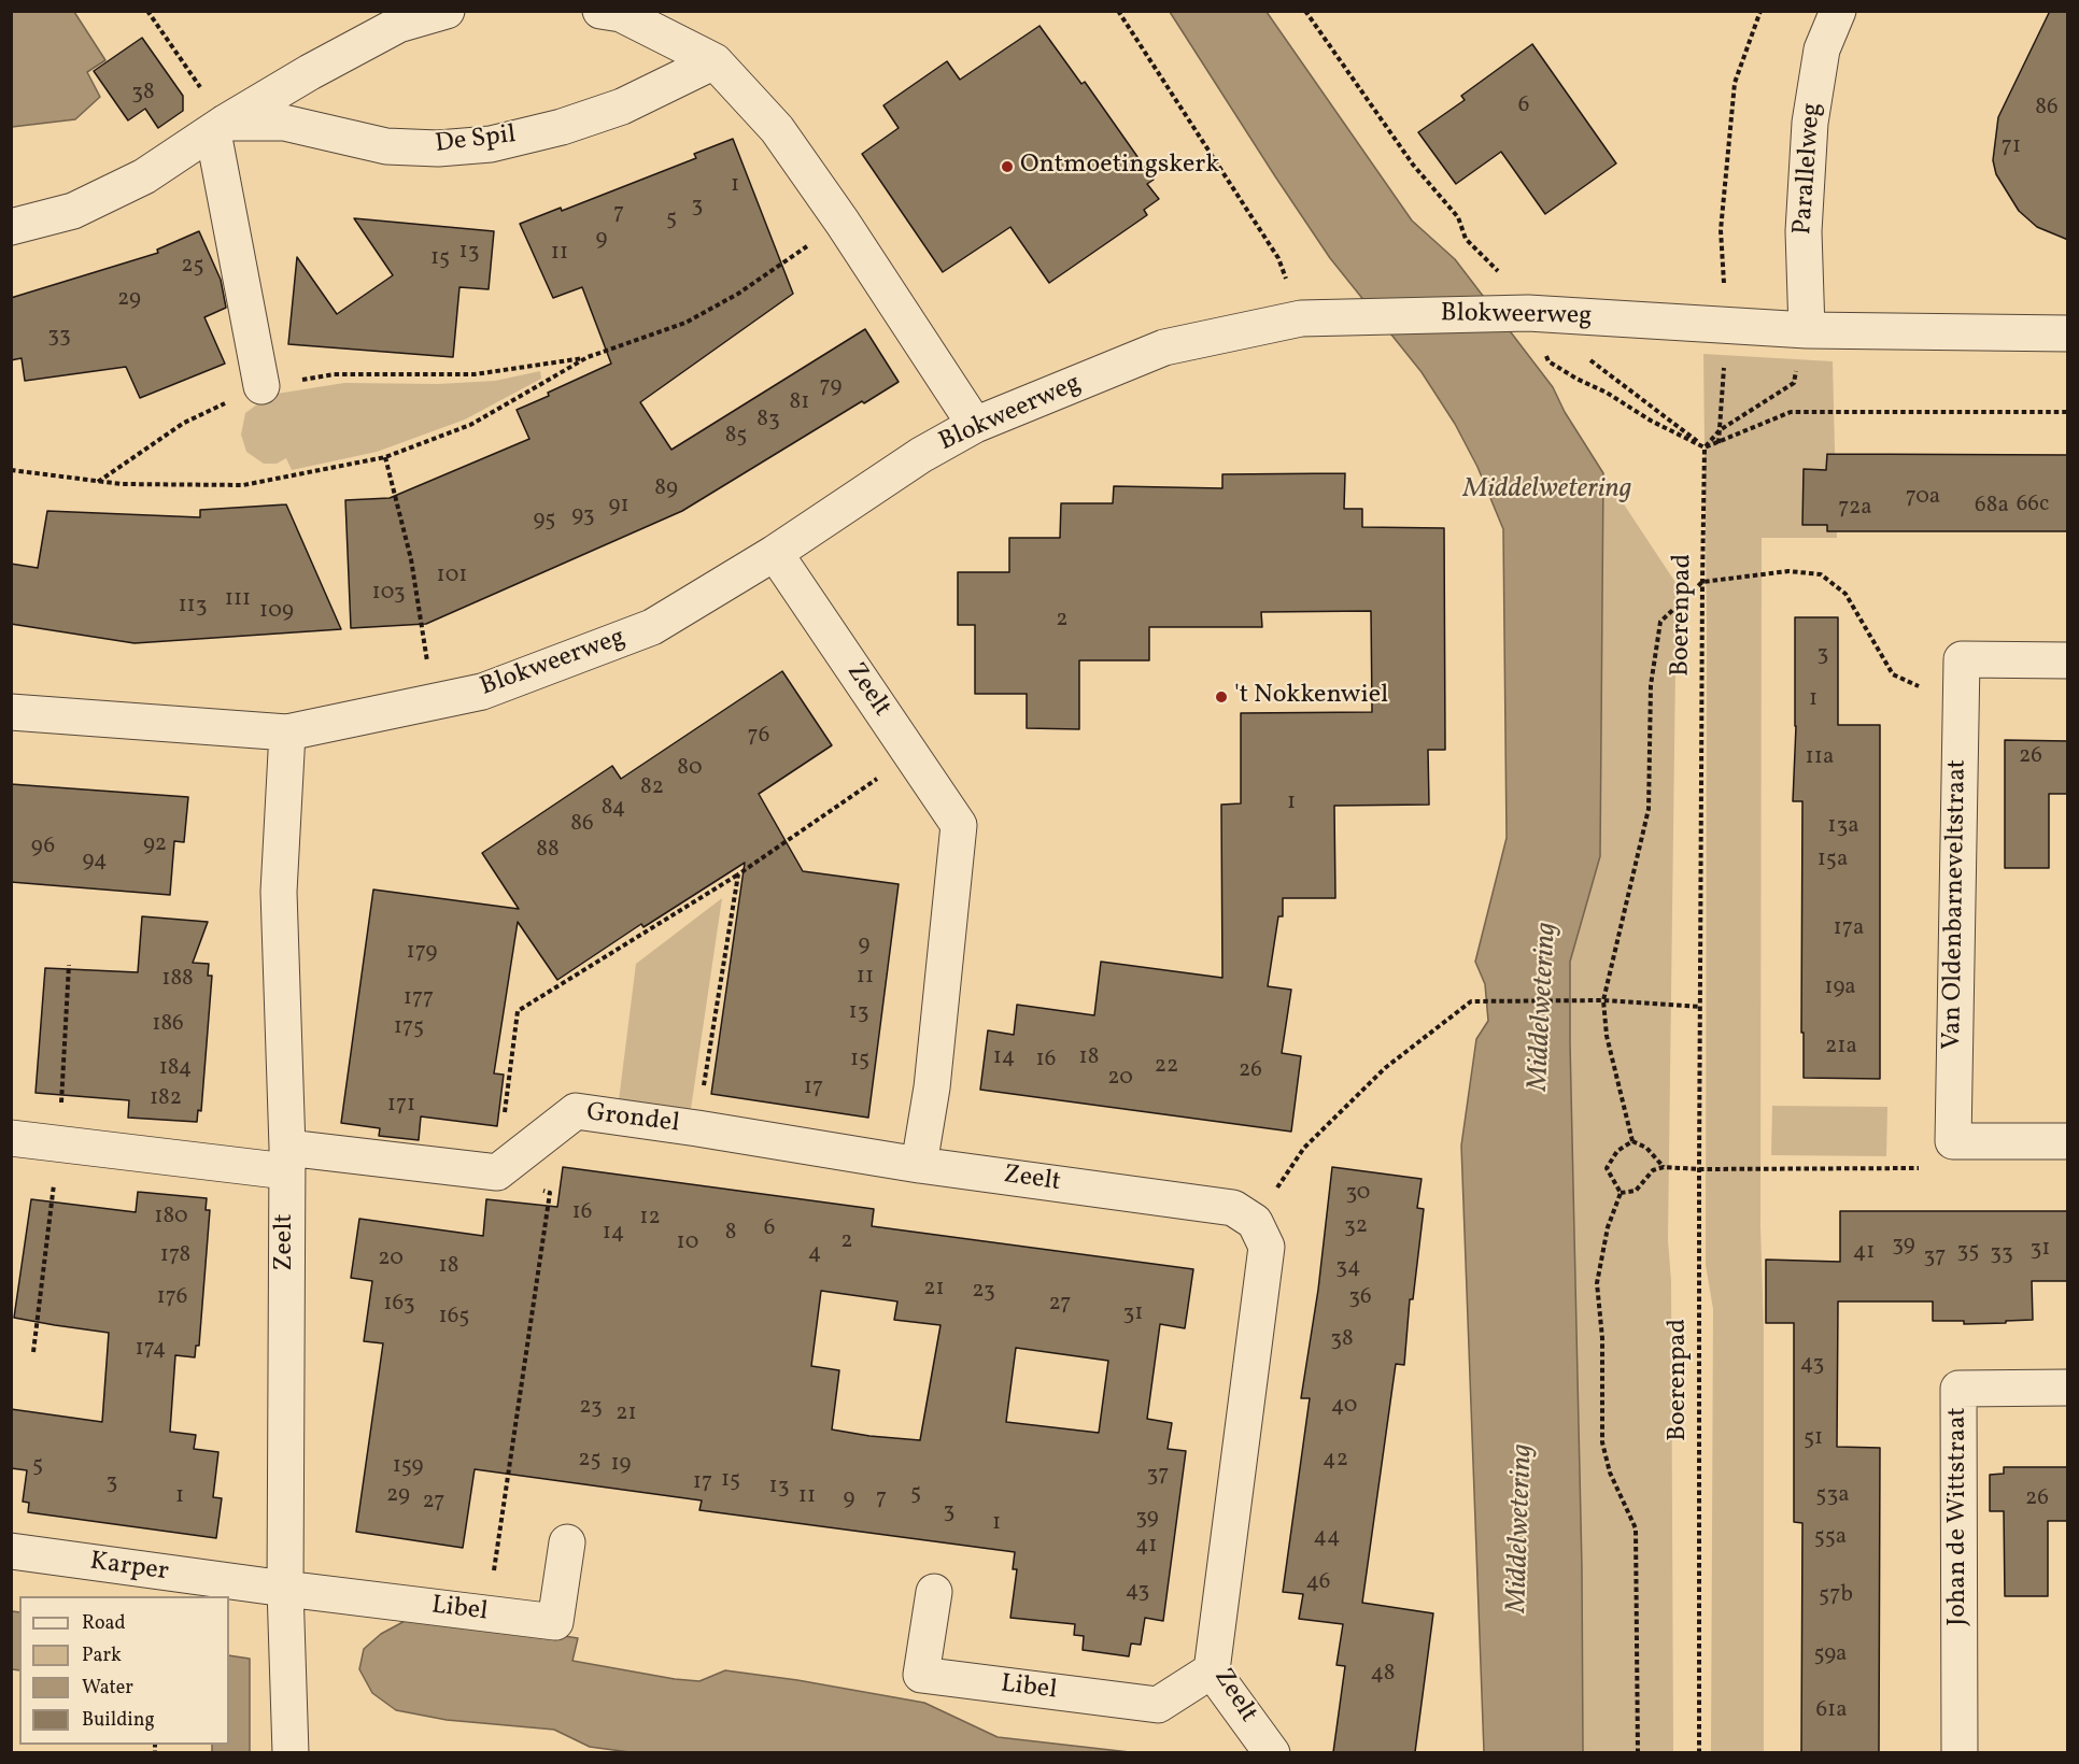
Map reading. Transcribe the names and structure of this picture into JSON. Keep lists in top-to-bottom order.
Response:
{
  "streets": {
    "street": [
      "De Spil",
      "Parallelweg",
      "Blokweerweg",
      "Zeelt",
      "Van Oldenbarneveltstraat",
      "Grondel",
      "Johan de Wittstraat",
      "Karper",
      "Libel"
    ],
    "path": ["Boerenpad"]
  },
  "crossings": [
    ["Parallelweg", "Blokweerweg"],
    ["Blokweerweg", "Zeelt"],
    ["Zeelt", "Grondel"],
    ["Zeelt", "Karper"],
    ["Zeelt", "Libel"],
    ["Karper", "Libel"]
  ],
  "water": ["Middelwetering"],
  "places": ["Ontmoetingskerk", "'t Nokkenwiel"],
  "house_numbers": [
    "38",
    "6",
    "86",
    "71",
    "1",
    "3",
    "7",
    "5",
    "9",
    "13",
    "11",
    "15",
    "25",
    "29",
    "33",
    "79",
    "81",
    "83",
    "85",
    "89",
    "70a",
    "66c",
    "91",
    "68a",
    "72a",
    "93",
    "95",
    "101",
    "103",
    "111",
    "113",
    "109",
    "2",
    "3",
    "1",
    "76",
    "26",
    "11a",
    "80",
    "82",
    "1",
    "84",
    "86",
    "13a",
    "92",
    "96",
    "88",
    "15a",
    "94",
    "17a",
    "9",
    "179",
    "11",
    "188",
    "19a",
    "177",
    "13",
    "186",
    "175",
    "21a",
    "14",
    "18",
    "15",
    "16",
    "22",
    "184",
    "26",
    "20",
    "17",
    "182",
    "171",
    "30",
    "16",
    "180",
    "12",
    "32",
    "6",
    "14",
    "8",
    "2",
    "10",
    "39",
    "31",
    "35",
    "41",
    "4",
    "33",
    "178",
    "37",
    "20",
    "18",
    "34",
    "21",
    "23",
    "176",
    "36",
    "163",
    "27",
    "31",
    "165",
    "38",
    "174",
    "43",
    "40",
    "23",
    "21",
    "51",
    "25",
    "42",
    "19",
    "5",
    "159",
    "37",
    "15",
    "3",
    "17",
    "13",
    "5",
    "29",
    "53a",
    "1",
    "11",
    "9",
    "7",
    "26",
    "27",
    "3",
    "39",
    "1",
    "44",
    "55a",
    "41",
    "46",
    "43",
    "57b",
    "59a",
    "48",
    "61a"
  ],
  "legend": [
    "Road",
    "Park",
    "Water",
    "Building"
  ]
}
